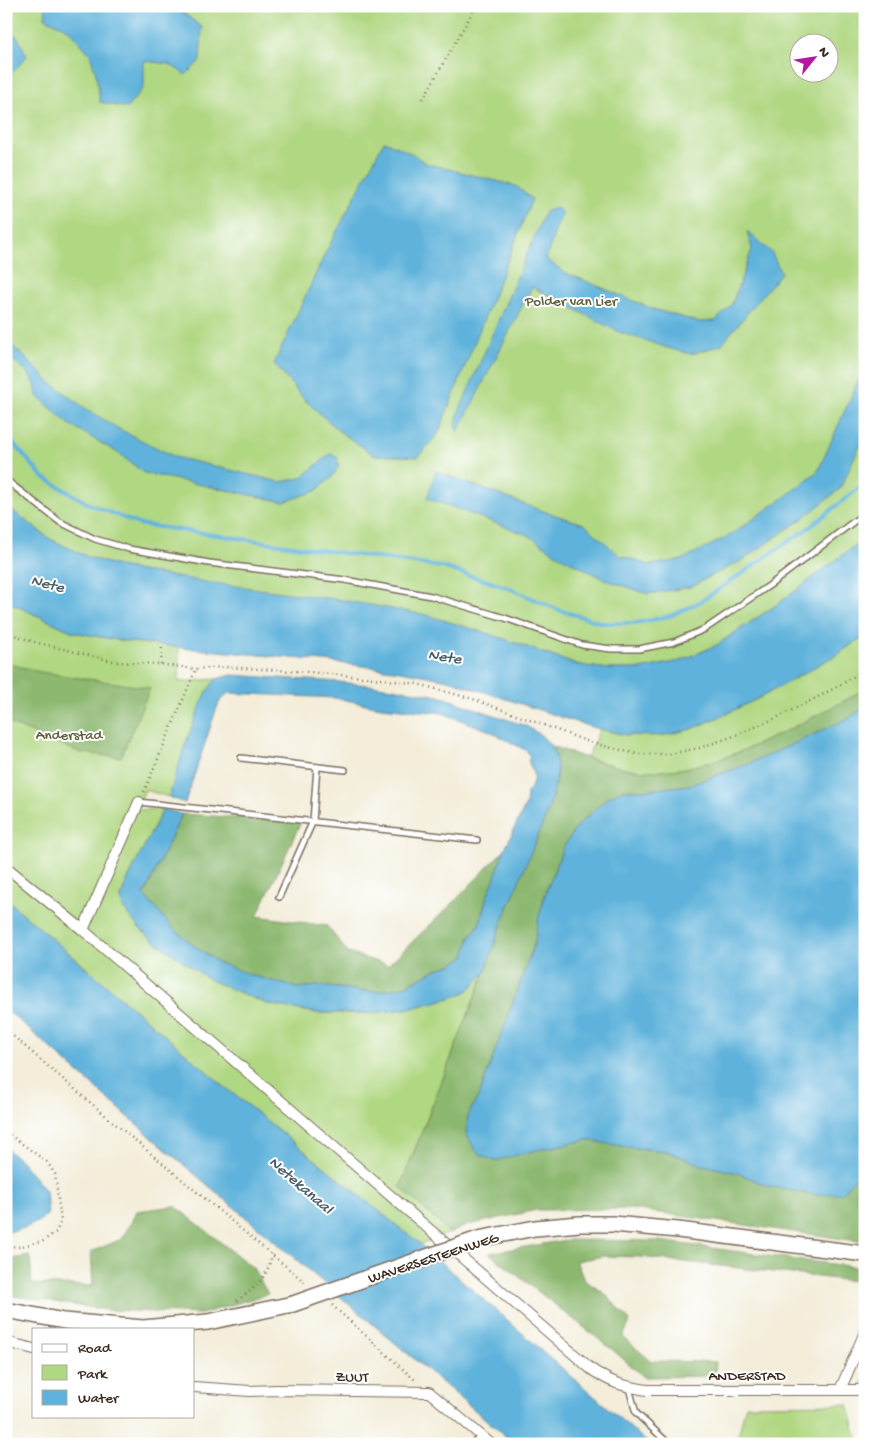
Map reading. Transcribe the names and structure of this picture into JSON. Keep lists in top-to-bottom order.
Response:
{
  "streets": {
    "main road": ["WAVERSESTEENWEG"],
    "street": ["ANDERSTAD", "ZUUT"]
  },
  "water": ["Nete", "Netekanaal"],
  "parks": ["Polder van Lier", "Anderstad"],
  "legend": ["Road", "Park", "Water"],
  "north": "top right"
}
